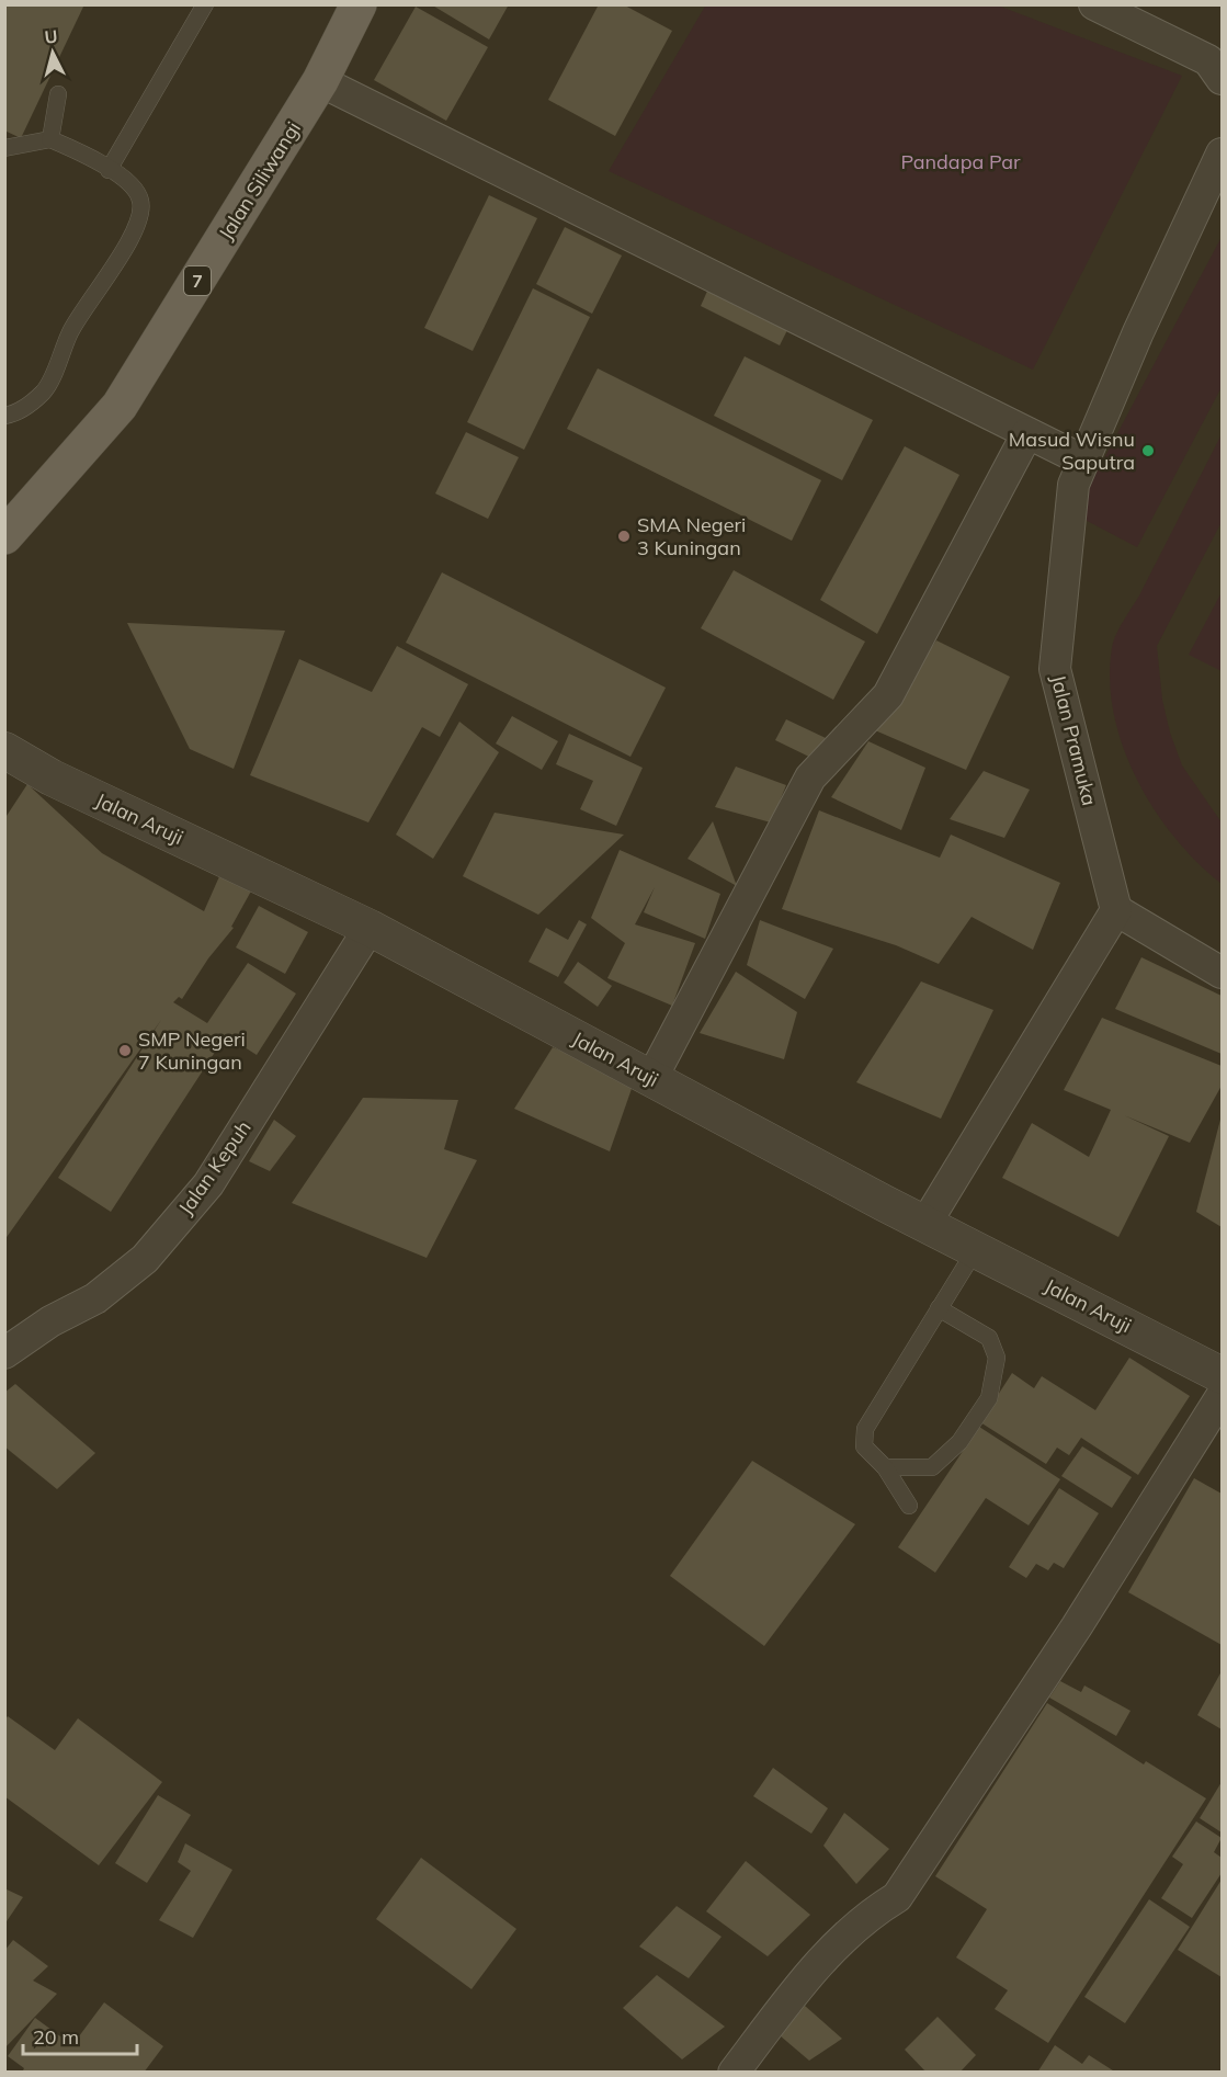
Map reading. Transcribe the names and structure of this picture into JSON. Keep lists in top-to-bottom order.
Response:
{
  "streets": {
    "main road": ["Jalan Siliwangi", "7"],
    "street": ["Jalan Pramuka", "Jalan Aruji", "Jalan Kepuh"]
  },
  "crossings": [
    ["Jalan Aruji", "Jalan Kepuh"]
  ],
  "parks": ["Pandapa Par"],
  "places": ["Masud Wisnu Saputra", "SMA Negeri 3 Kuningan", "SMP Negeri 7 Kuningan"],
  "scale_bar": "20 m",
  "north": "top"
}
